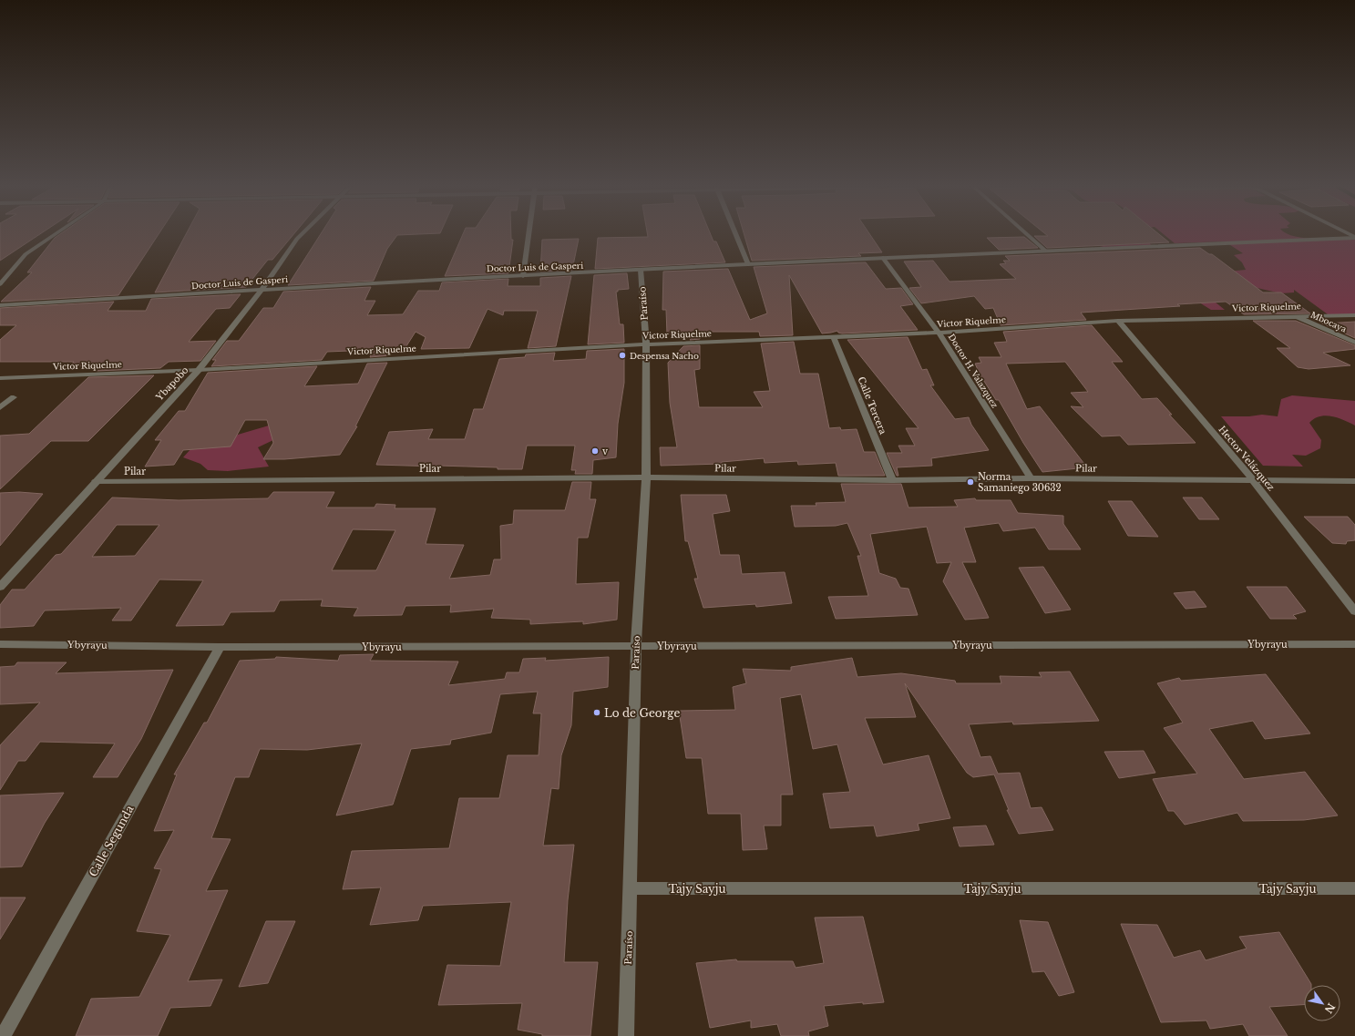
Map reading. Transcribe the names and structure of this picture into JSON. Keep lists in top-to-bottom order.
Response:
{
  "streets": {
    "street": [
      "Doctor Luis de Gasperi",
      "Paraíso",
      "Victor Riquelme",
      "Mbocaya",
      "Doctor H. Valazquez",
      "Ybapobo",
      "Calle Tercera",
      "Hector Velázquez",
      "Pilar",
      "Ybyrayu",
      "Calle Segunda",
      "Tajy Sayju"
    ]
  },
  "crossings": [
    ["Doctor Luis de Gasperi", "Paraíso"],
    ["Doctor Luis de Gasperi", "Doctor H. Valazquez"],
    ["Doctor Luis de Gasperi", "Ybapobo"],
    ["Paraíso", "Victor Riquelme"],
    ["Paraíso", "Pilar"],
    ["Paraíso", "Ybyrayu"],
    ["Paraíso", "Tajy Sayju"],
    ["Victor Riquelme", "Mbocaya"],
    ["Victor Riquelme", "Doctor H. Valazquez"],
    ["Victor Riquelme", "Ybapobo"],
    ["Victor Riquelme", "Calle Tercera"],
    ["Victor Riquelme", "Hector Velázquez"],
    ["Doctor H. Valazquez", "Pilar"],
    ["Ybapobo", "Pilar"],
    ["Calle Tercera", "Pilar"],
    ["Hector Velázquez", "Pilar"],
    ["Ybyrayu", "Calle Segunda"]
  ],
  "places": [
    "Despensa Nacho",
    "v",
    "Norma Samaniego 30632",
    "Lo de George"
  ],
  "north": "bottom right"
}
